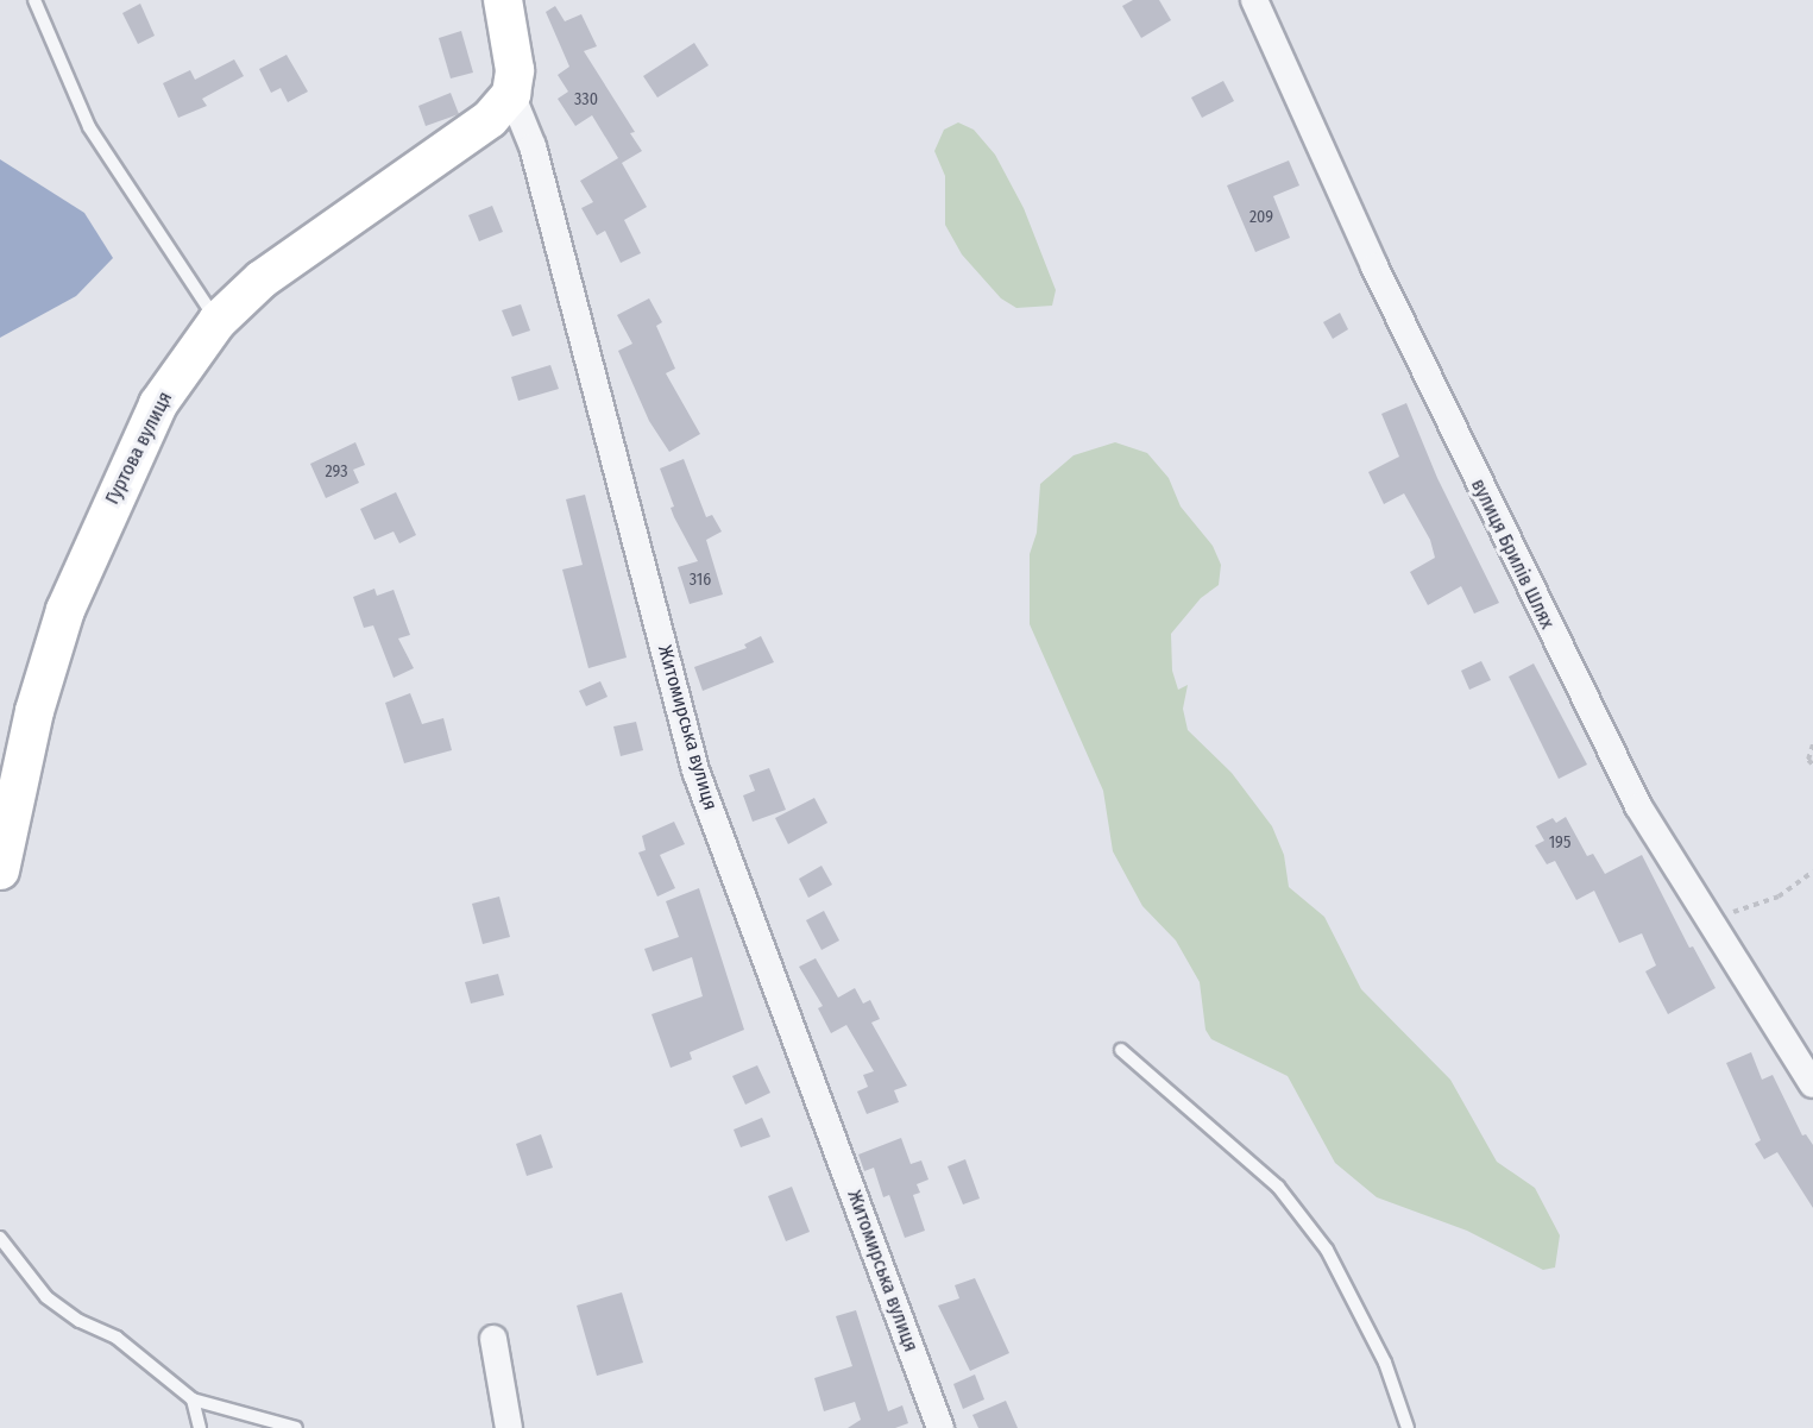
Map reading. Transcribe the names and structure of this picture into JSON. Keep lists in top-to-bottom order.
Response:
{
  "streets": {
    "street": ["Гуртова вулиця", "вулиця Брилів Шлях", "Житомирська вулиця"]
  },
  "crossings": [
    ["Гуртова вулиця", "Житомирська вулиця"]
  ],
  "house_numbers": [
    "330",
    "209",
    "293",
    "316",
    "195"
  ]
}
